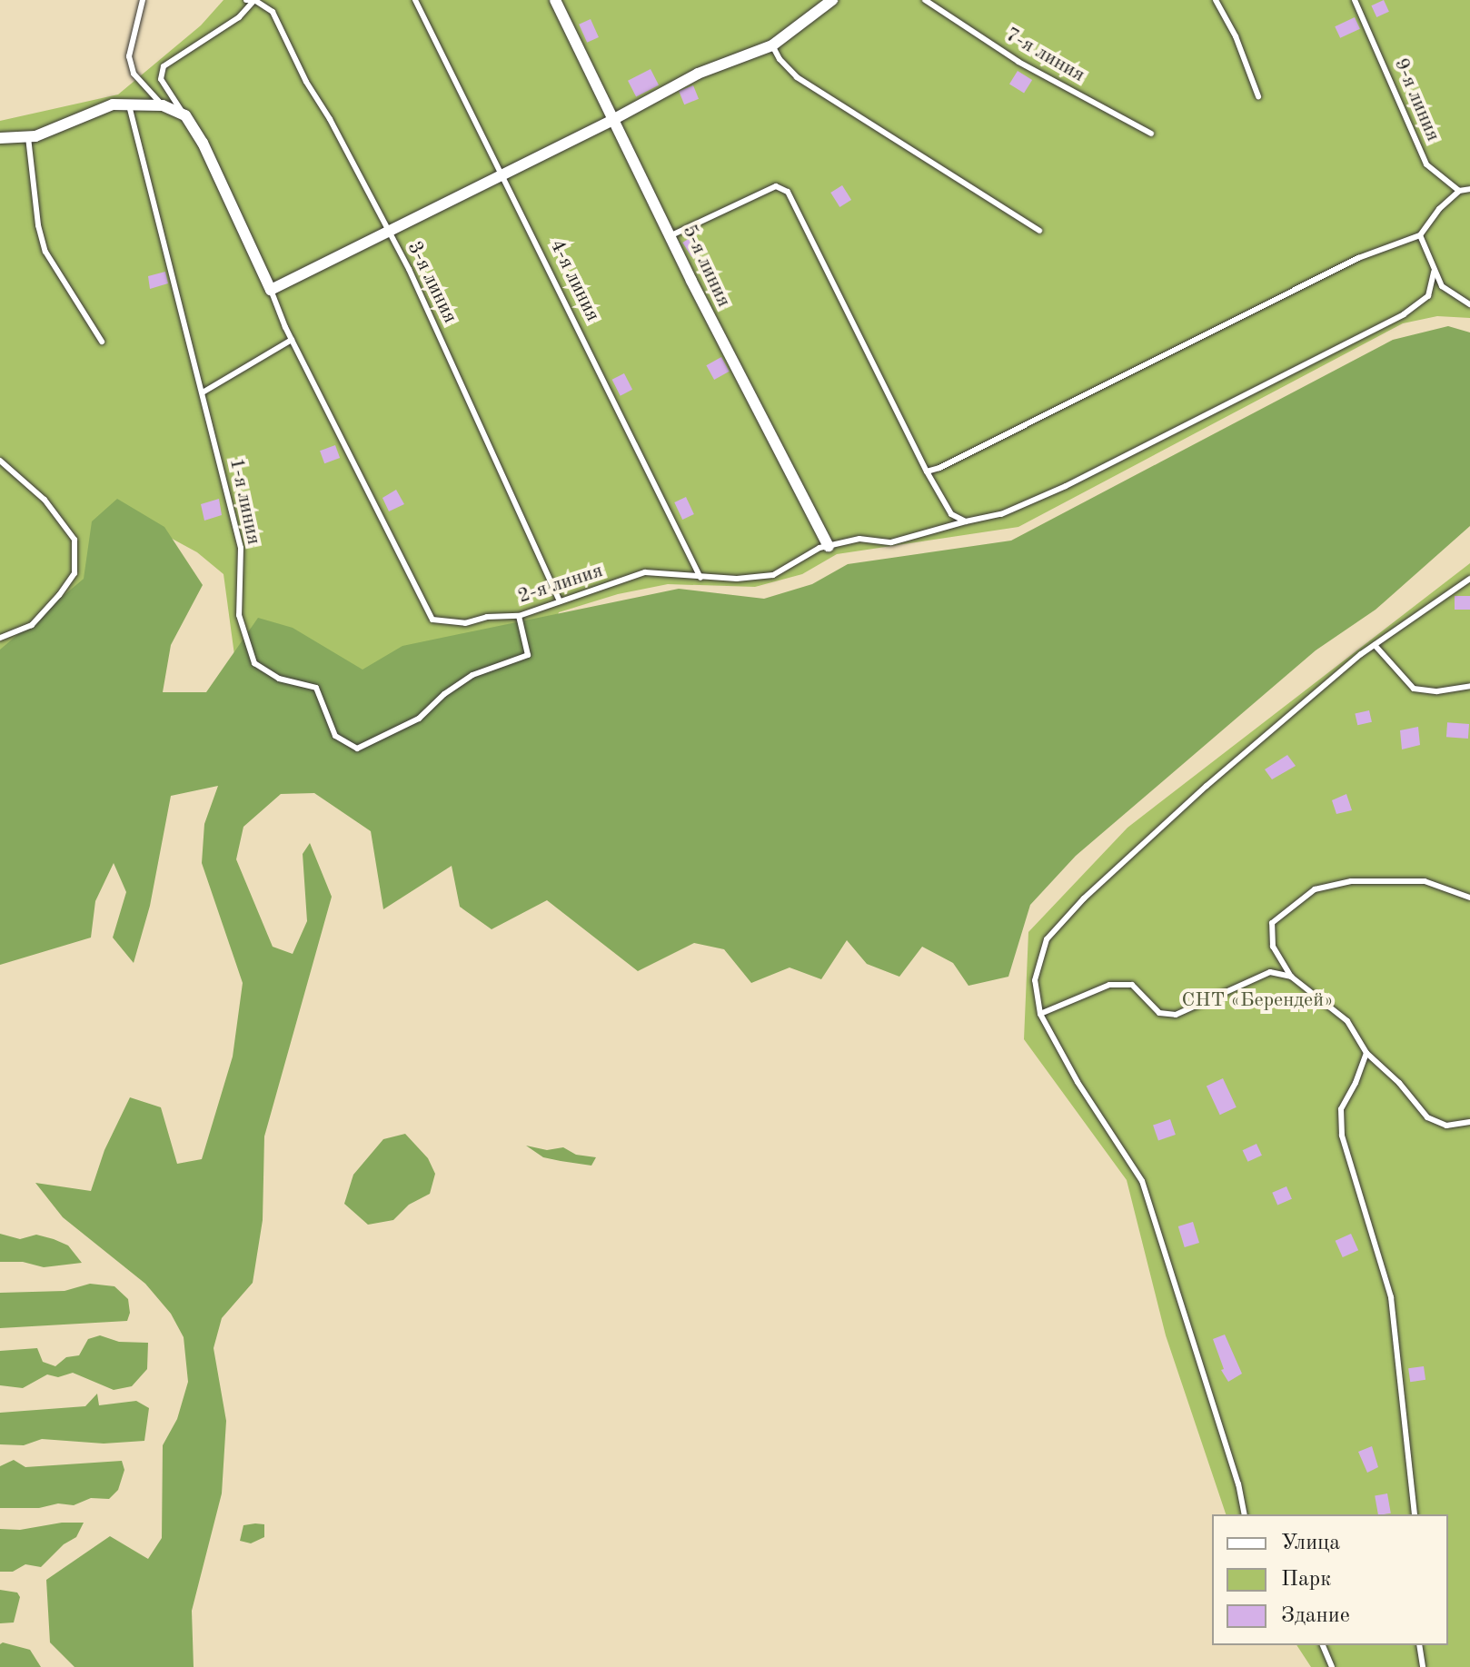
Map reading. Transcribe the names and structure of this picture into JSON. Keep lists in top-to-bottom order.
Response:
{
  "streets": {
    "street": ["5-я линия"],
    "lane": [
      "7-я линия",
      "9-я линия",
      "4-я линия",
      "3-я линия",
      "1-я линия",
      "2-я линия"
    ]
  },
  "crossings": [
    ["5-я линия", "2-я линия"],
    ["4-я линия", "2-я линия"],
    ["3-я линия", "2-я линия"],
    ["1-я линия", "2-я линия"]
  ],
  "parks": ["СНТ «Берендей»"],
  "legend": ["Улица", "Парк", "Здание"]
}
